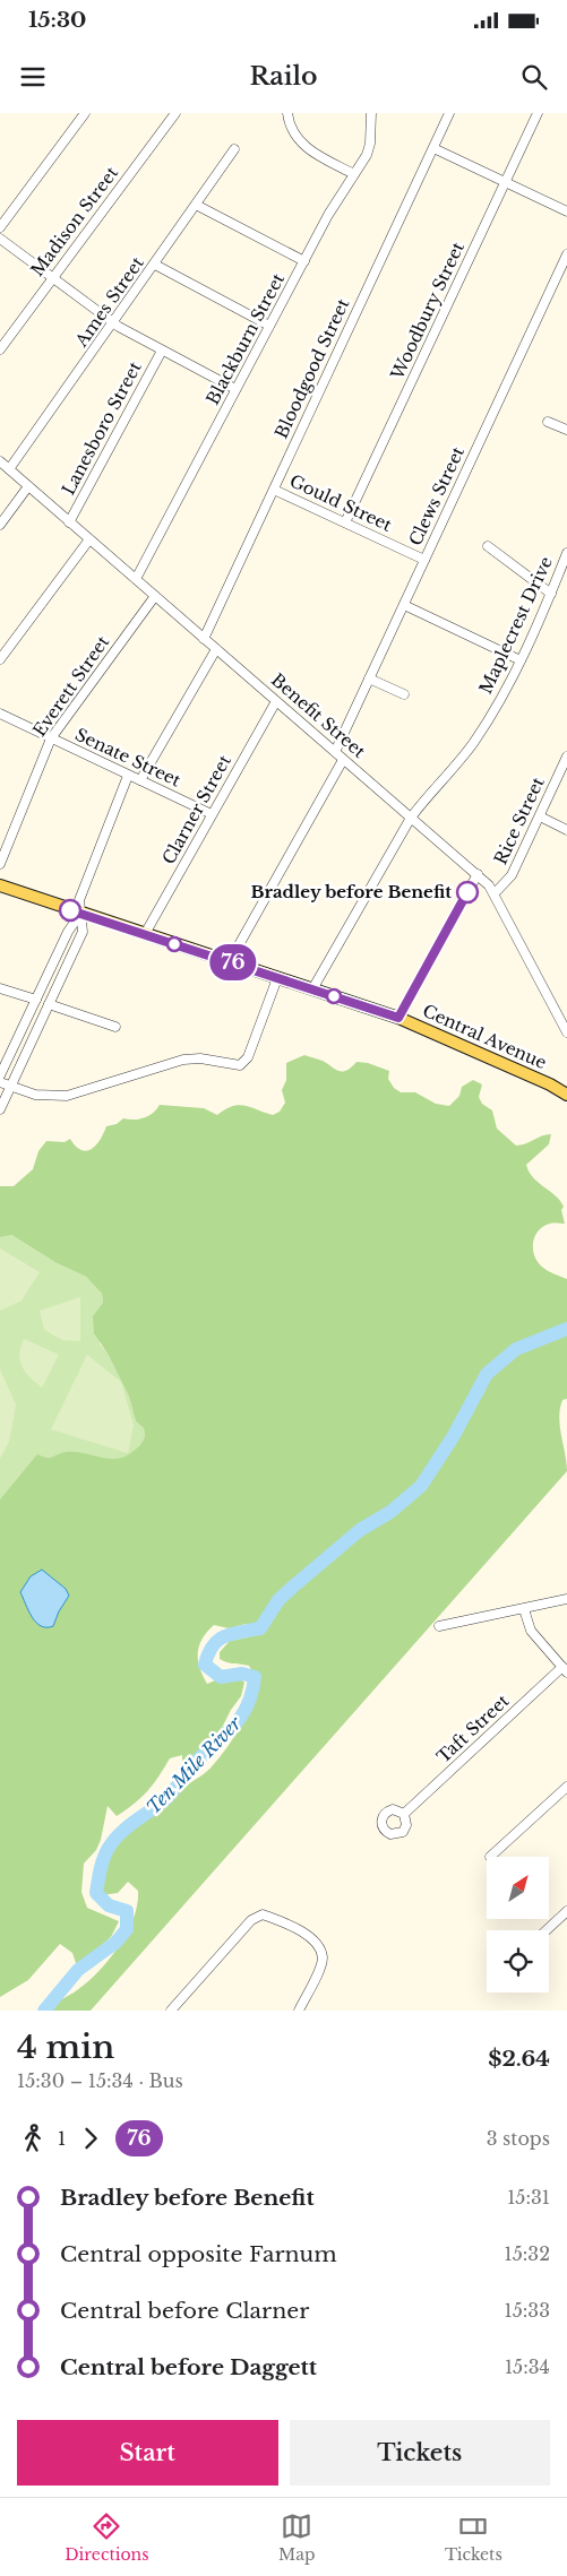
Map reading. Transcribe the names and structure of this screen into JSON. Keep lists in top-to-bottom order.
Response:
{
  "streets": {
    "main road": ["Central Avenue"],
    "street": [
      "Madison Street",
      "Ames Street",
      "Woodbury Street",
      "Blackburn Street",
      "Bloodgood Street",
      "Lanesboro Street",
      "Clews Street",
      "Gould Street",
      "Maplecrest Drive",
      "Everett Street",
      "Benefit Street",
      "Senate Street",
      "Clarner Street",
      "Rice Street",
      "Taft Street"
    ]
  },
  "crossings": [
    ["Ames Street", "Benefit Street"],
    ["Woodbury Street", "Gould Street"],
    ["Blackburn Street", "Benefit Street"],
    ["Bloodgood Street", "Gould Street"],
    ["Bloodgood Street", "Benefit Street"],
    ["Lanesboro Street", "Benefit Street"],
    ["Clews Street", "Gould Street"],
    ["Clews Street", "Benefit Street"],
    ["Maplecrest Drive", "Benefit Street"],
    ["Maplecrest Drive", "Central Avenue"],
    ["Everett Street", "Benefit Street"],
    ["Everett Street", "Senate Street"],
    ["Benefit Street", "Clarner Street"],
    ["Benefit Street", "Rice Street"],
    ["Senate Street", "Clarner Street"],
    ["Clarner Street", "Central Avenue"]
  ],
  "water": ["Ten Mile River"],
  "places": ["Bradley before Benefit"],
  "lines": ["bus line 76"],
  "north": "top right",
  "page": {
    "status": "15:30",
    "header": "Railo",
    "on_map": "76",
    "heading": ["4 min", "15:30 – 15:34 · Bus", "$2.64"],
    "legs": ["1", "76", "3 stops"],
    "list": [
      {
        "name": "Bradley before Benefit",
        "value": "15:31"
      },
      {
        "name": "Central opposite Farnum",
        "value": "15:32"
      },
      {
        "name": "Central before Clarner",
        "value": "15:33"
      },
      {
        "name": "Central before Daggett",
        "value": "15:34"
      }
    ],
    "buttons": ["Start", "Tickets"],
    "tabs": ["Directions", "Map", "Tickets"]
  }
}
